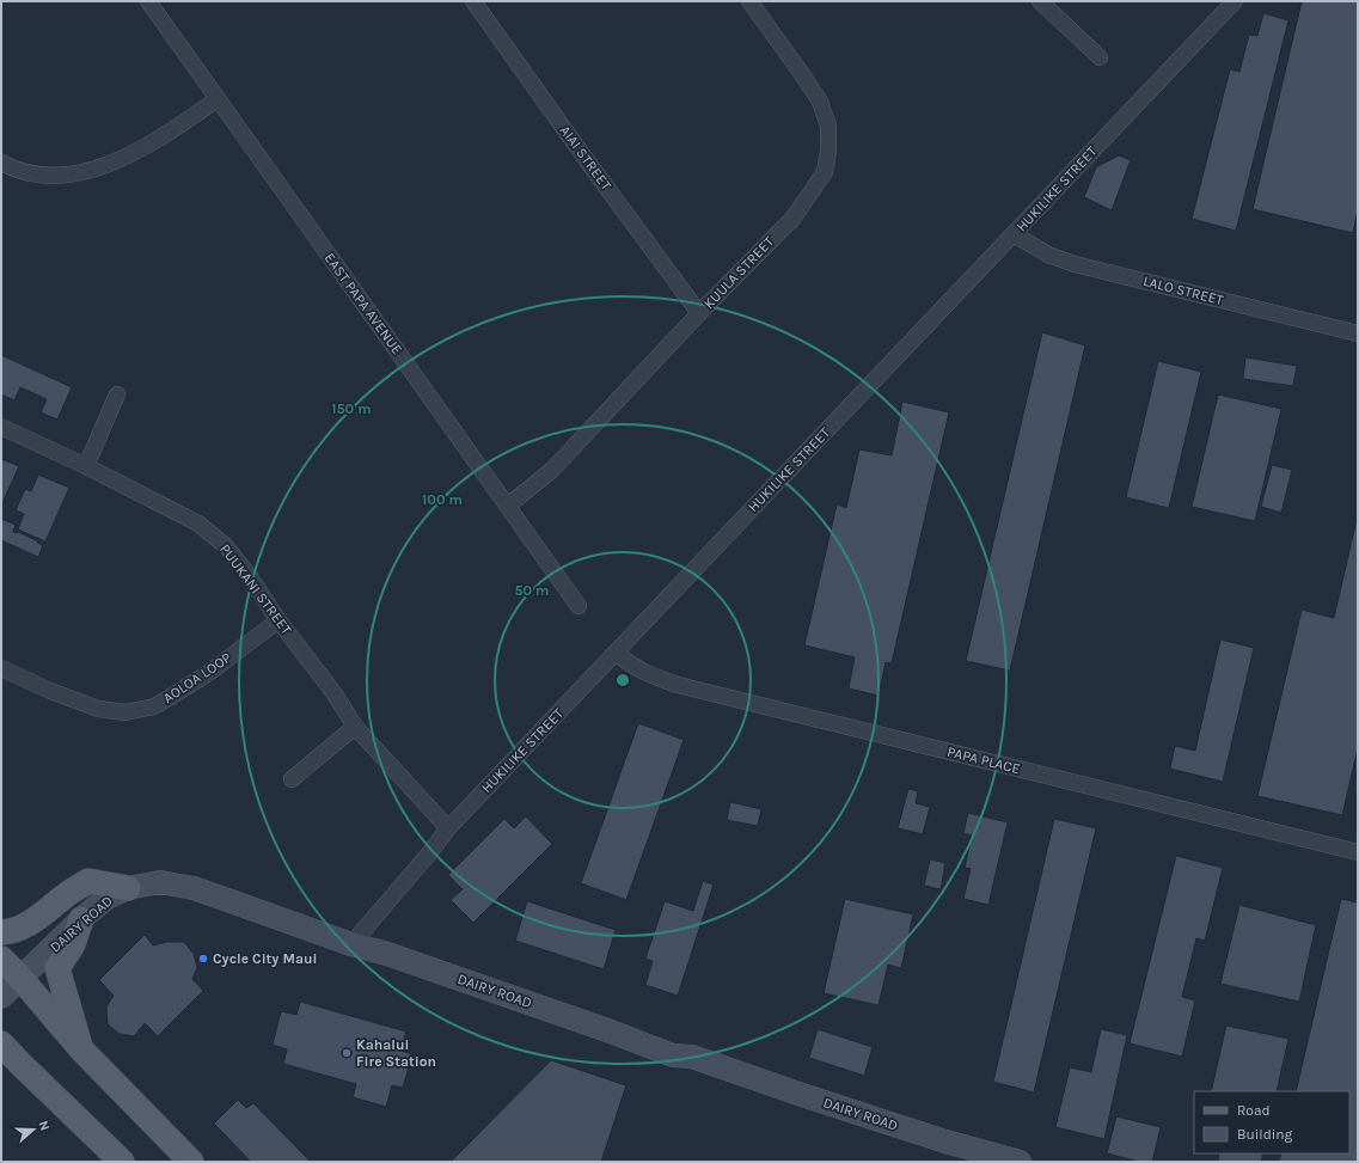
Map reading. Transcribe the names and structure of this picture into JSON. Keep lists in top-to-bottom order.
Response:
{
  "streets": {
    "main road": ["DAIRY ROAD"],
    "street": [
      "AIAI STREET",
      "HUKILIKE STREET",
      "KUULA STREET",
      "LALO STREET",
      "EAST PAPA AVENUE",
      "PUUKANI STREET",
      "AOLOA LOOP",
      "PAPA PLACE"
    ]
  },
  "crossings": [
    ["AIAI STREET", "KUULA STREET"],
    ["HUKILIKE STREET", "LALO STREET"],
    ["HUKILIKE STREET", "PUUKANI STREET"],
    ["HUKILIKE STREET", "PAPA PLACE"],
    ["HUKILIKE STREET", "DAIRY ROAD"],
    ["KUULA STREET", "EAST PAPA AVENUE"],
    ["PUUKANI STREET", "AOLOA LOOP"]
  ],
  "places": ["Cycle City Maui", "Kahalui Fire Station"],
  "legend": ["Road", "Building"],
  "north": "right",
  "rings": ["150 m", "100 m", "50 m"]
}
